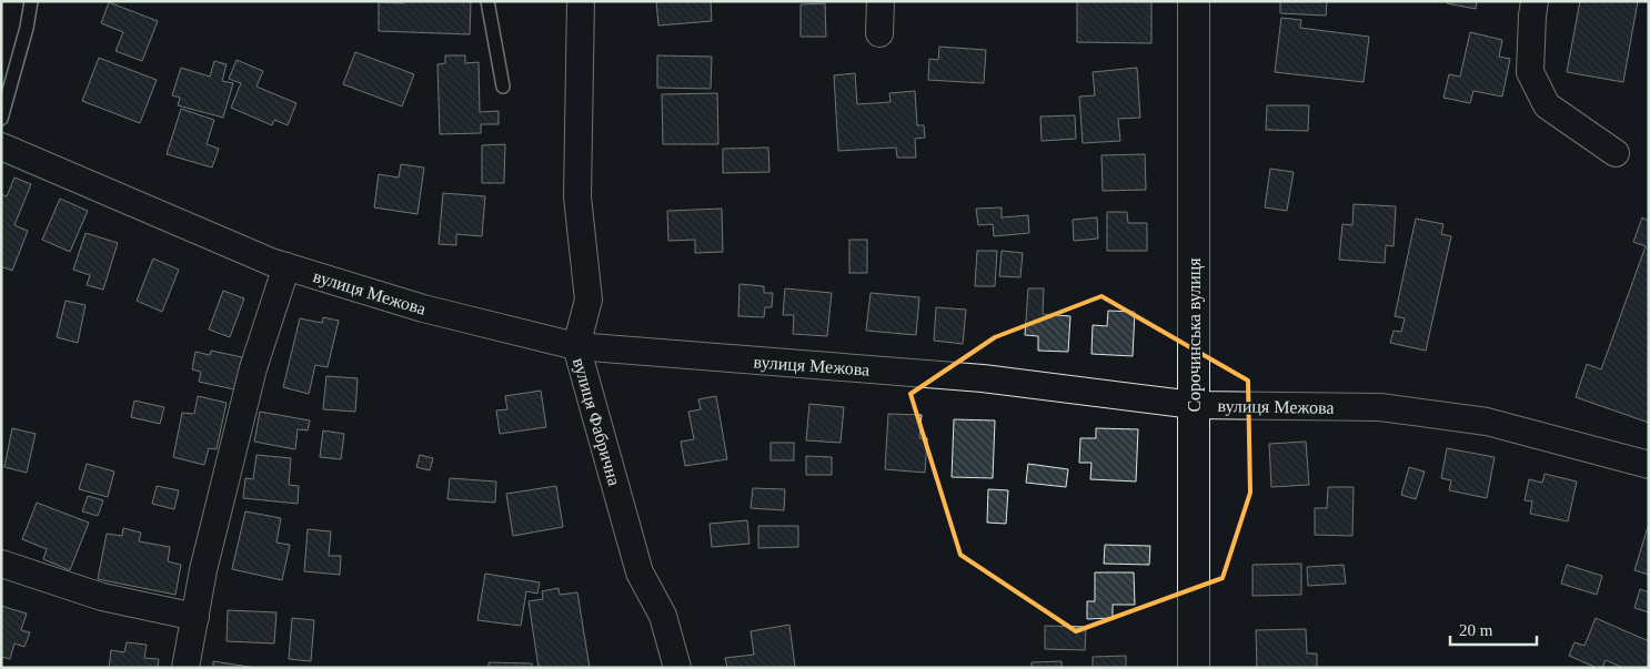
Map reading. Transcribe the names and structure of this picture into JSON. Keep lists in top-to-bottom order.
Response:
{
  "streets": {
    "main road": ["Сорочинська вулиця"],
    "street": ["вулиця Межова", "вулиця Фабрична"]
  },
  "crossings": [
    ["вулиця Межова", "Сорочинська вулиця"],
    ["вулиця Межова", "вулиця Фабрична"]
  ],
  "scale_bar": "20 m"
}
